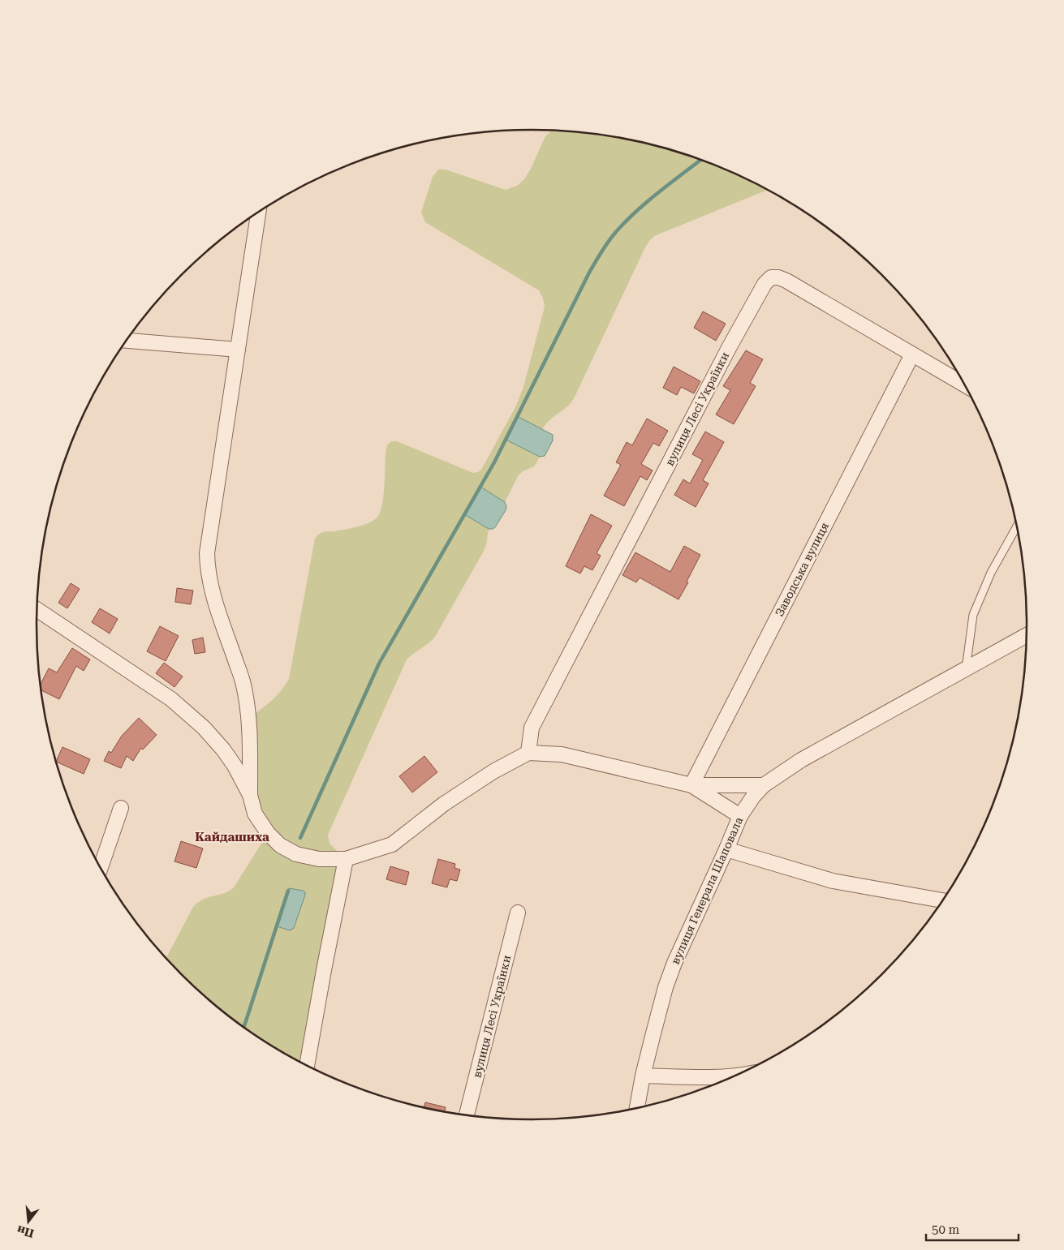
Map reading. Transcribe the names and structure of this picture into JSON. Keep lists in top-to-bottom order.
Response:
{
  "streets": {
    "street": ["вулиця Лесі Українки", "Заводська вулиця", "вулиця Генерала Шаповала"]
  },
  "crossings": [
    ["вулиця Лесі Українки", "Заводська вулиця"]
  ],
  "districts": ["Кайдашиха"],
  "scale_bar": "50 m",
  "north": "bottom"
}
